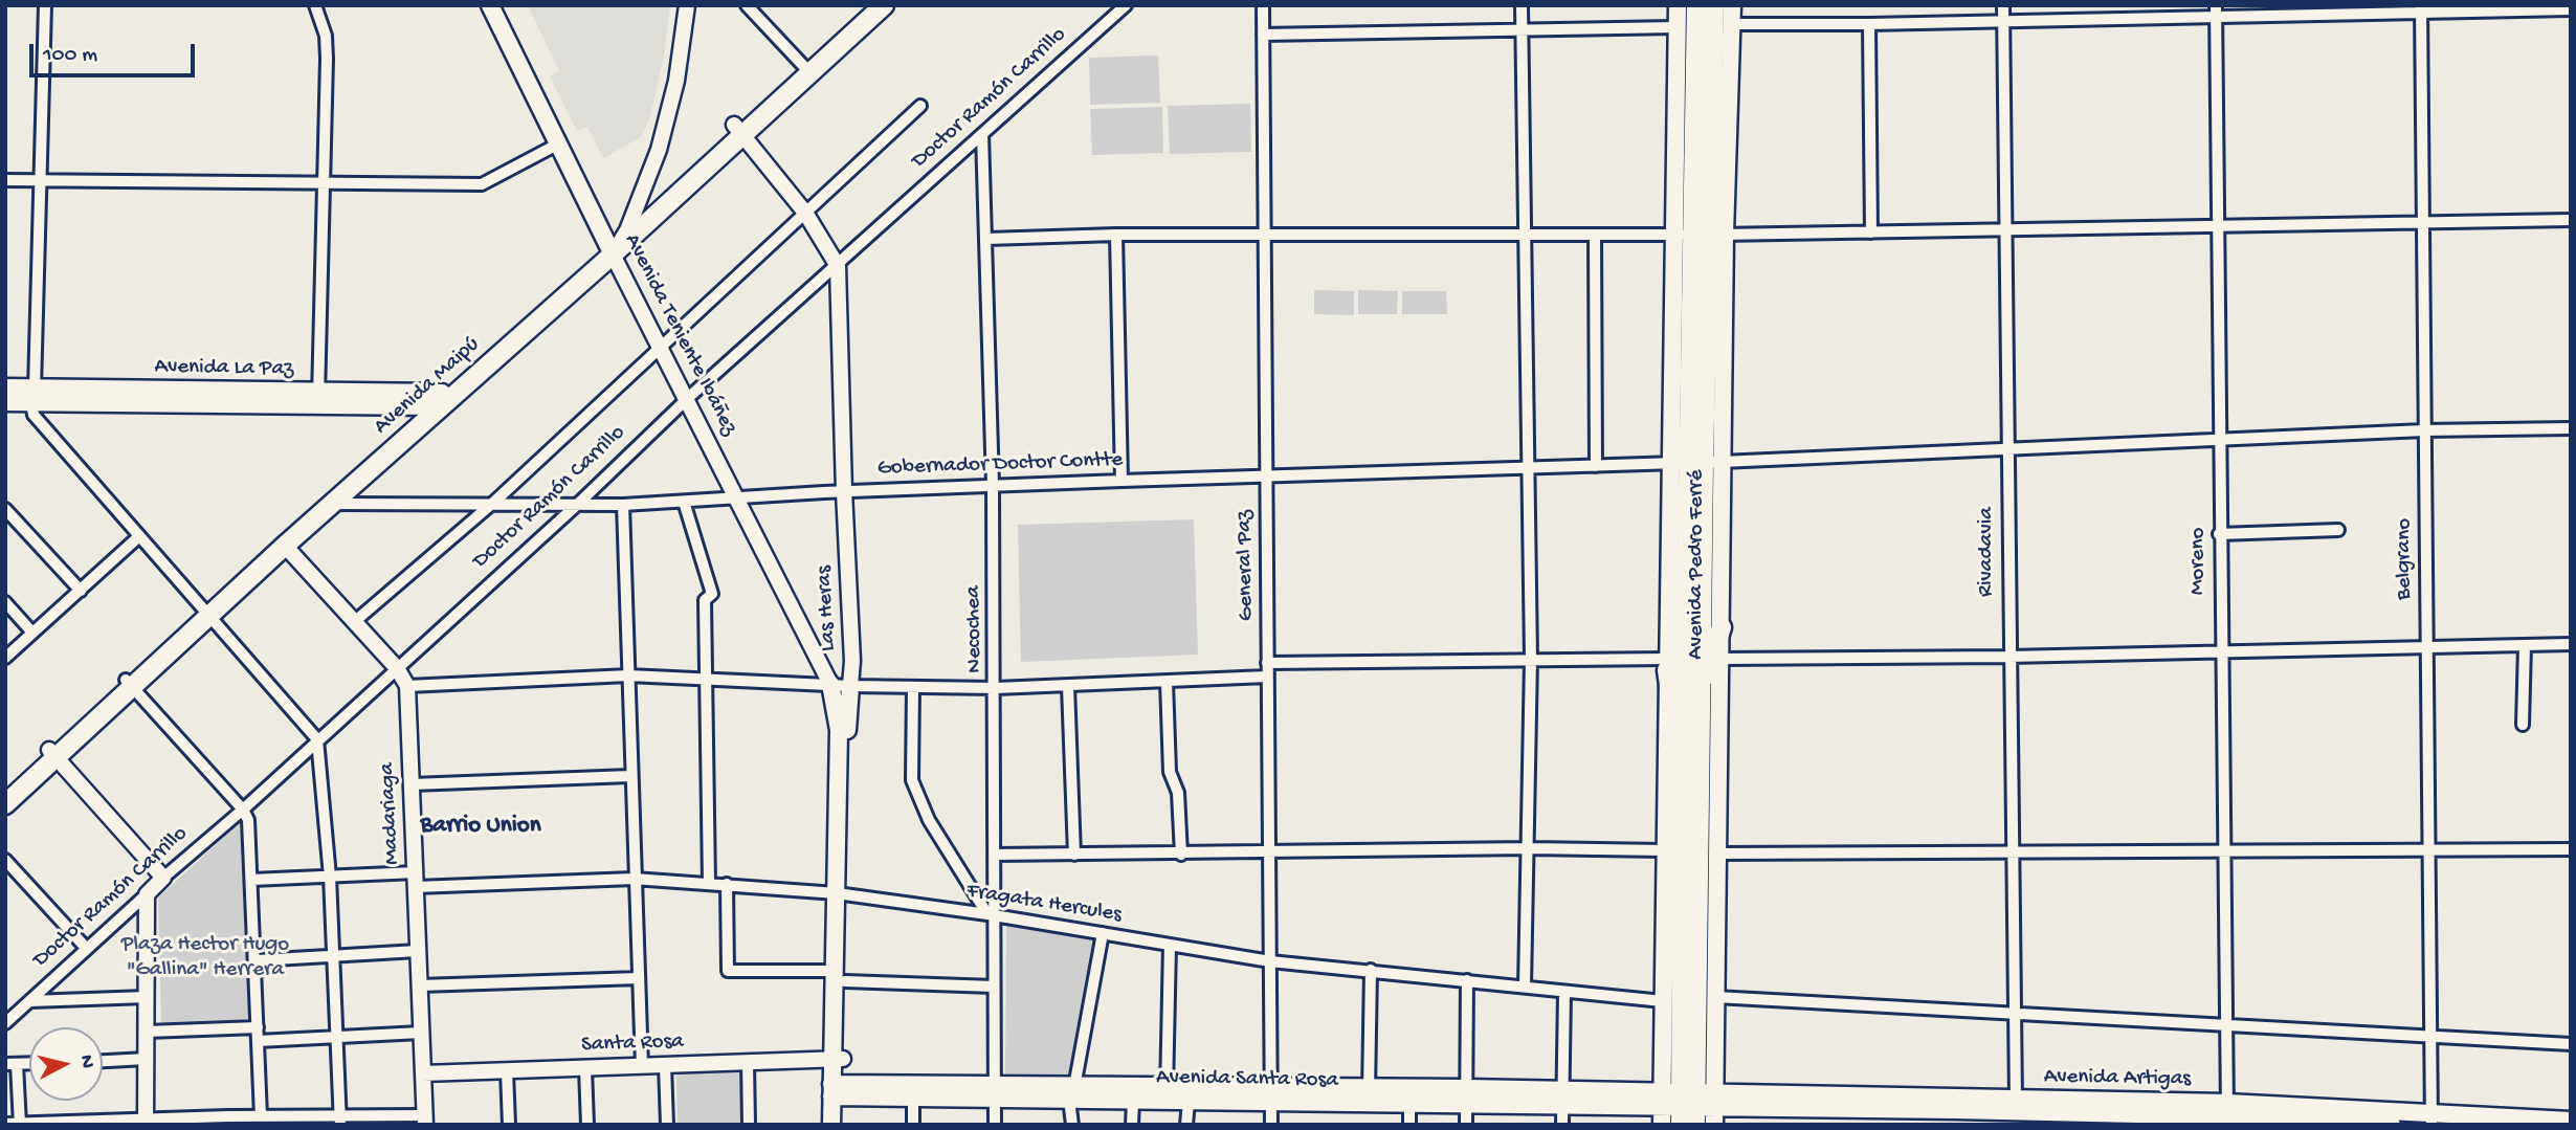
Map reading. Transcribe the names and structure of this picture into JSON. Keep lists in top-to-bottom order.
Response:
{
  "streets": {
    "main road": [
      "Avenida Teniente Ibáñez",
      "Avenida La Paz",
      "Avenida Maipú",
      "Avenida Pedro Ferré",
      "Las Heras",
      "Avenida Artigas",
      "Avenida Santa Rosa"
    ],
    "street": [
      "Doctor Ramón Carrillo",
      "Gobernador Doctor Contte",
      "Rivadavia",
      "Belgrano",
      "Moreno",
      "General Paz",
      "Necochea",
      "Madariaga",
      "Fragata Hercules",
      "Santa Rosa"
    ]
  },
  "crossings": [
    ["Doctor Ramón Carrillo", "Avenida Teniente Ibáñez"],
    ["Doctor Ramón Carrillo", "Gobernador Doctor Contte"],
    ["Doctor Ramón Carrillo", "Las Heras"],
    ["Doctor Ramón Carrillo", "Necochea"],
    ["Doctor Ramón Carrillo", "Madariaga"],
    ["Avenida Teniente Ibáñez", "Avenida Maipú"],
    ["Avenida Teniente Ibáñez", "Gobernador Doctor Contte"],
    ["Avenida Teniente Ibáñez", "Las Heras"],
    ["Avenida La Paz", "Avenida Maipú"],
    ["Avenida Maipú", "Gobernador Doctor Contte"],
    ["Avenida Maipú", "Las Heras"],
    ["Avenida Maipú", "Madariaga"],
    ["Gobernador Doctor Contte", "Rivadavia"],
    ["Gobernador Doctor Contte", "Belgrano"],
    ["Gobernador Doctor Contte", "Moreno"],
    ["Gobernador Doctor Contte", "Avenida Pedro Ferré"],
    ["Gobernador Doctor Contte", "General Paz"],
    ["Gobernador Doctor Contte", "Las Heras"],
    ["Gobernador Doctor Contte", "Necochea"],
    ["Rivadavia", "Avenida Artigas"],
    ["Belgrano", "Avenida Artigas"],
    ["Moreno", "Avenida Artigas"],
    ["Avenida Pedro Ferré", "Fragata Hercules"],
    ["Avenida Pedro Ferré", "Avenida Artigas"],
    ["Avenida Pedro Ferré", "Avenida Santa Rosa"],
    ["General Paz", "Fragata Hercules"],
    ["General Paz", "Avenida Santa Rosa"],
    ["Las Heras", "Fragata Hercules"],
    ["Las Heras", "Santa Rosa"],
    ["Las Heras", "Avenida Santa Rosa"],
    ["Necochea", "Fragata Hercules"],
    ["Necochea", "Avenida Santa Rosa"],
    ["Madariaga", "Fragata Hercules"],
    ["Madariaga", "Santa Rosa"],
    ["Avenida Artigas", "Avenida Santa Rosa"]
  ],
  "districts": ["Barrio Union"],
  "parks": ["Plaza Hector Hugo \"Gallina\" Herrera"],
  "scale_bar": "100 m",
  "north": "right"
}
